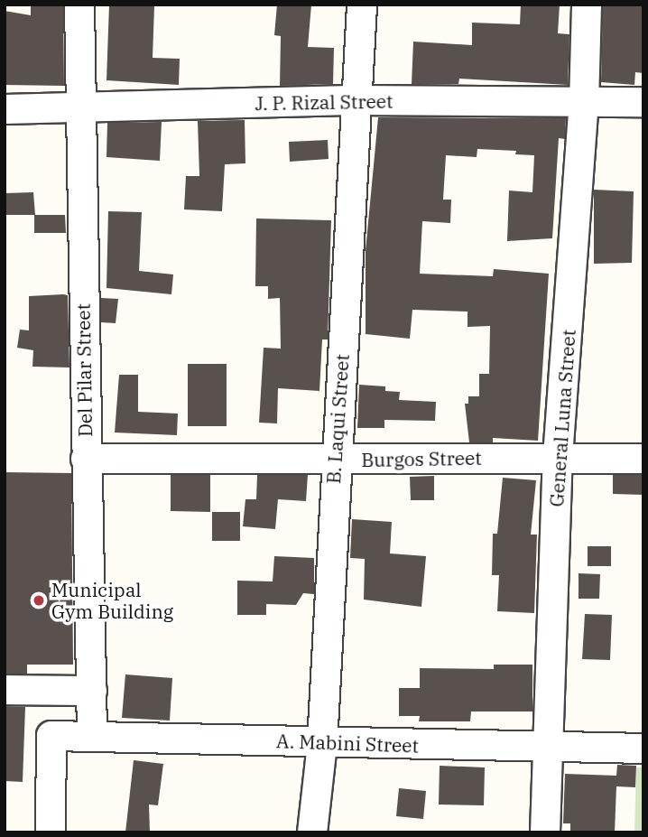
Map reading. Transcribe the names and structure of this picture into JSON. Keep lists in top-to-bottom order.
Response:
{
  "streets": {
    "street": [
      "J. P. Rizal Street",
      "Del Pilar Street",
      "General Luna Street",
      "B. Laqui Street",
      "Burgos Street",
      "A. Mabini Street"
    ]
  },
  "crossings": [
    ["J. P. Rizal Street", "Del Pilar Street"],
    ["J. P. Rizal Street", "General Luna Street"],
    ["J. P. Rizal Street", "B. Laqui Street"],
    ["Del Pilar Street", "Burgos Street"],
    ["Del Pilar Street", "A. Mabini Street"],
    ["General Luna Street", "Burgos Street"],
    ["General Luna Street", "A. Mabini Street"],
    ["B. Laqui Street", "Burgos Street"],
    ["B. Laqui Street", "A. Mabini Street"]
  ],
  "places": ["Municipal Gym Building"]
}
